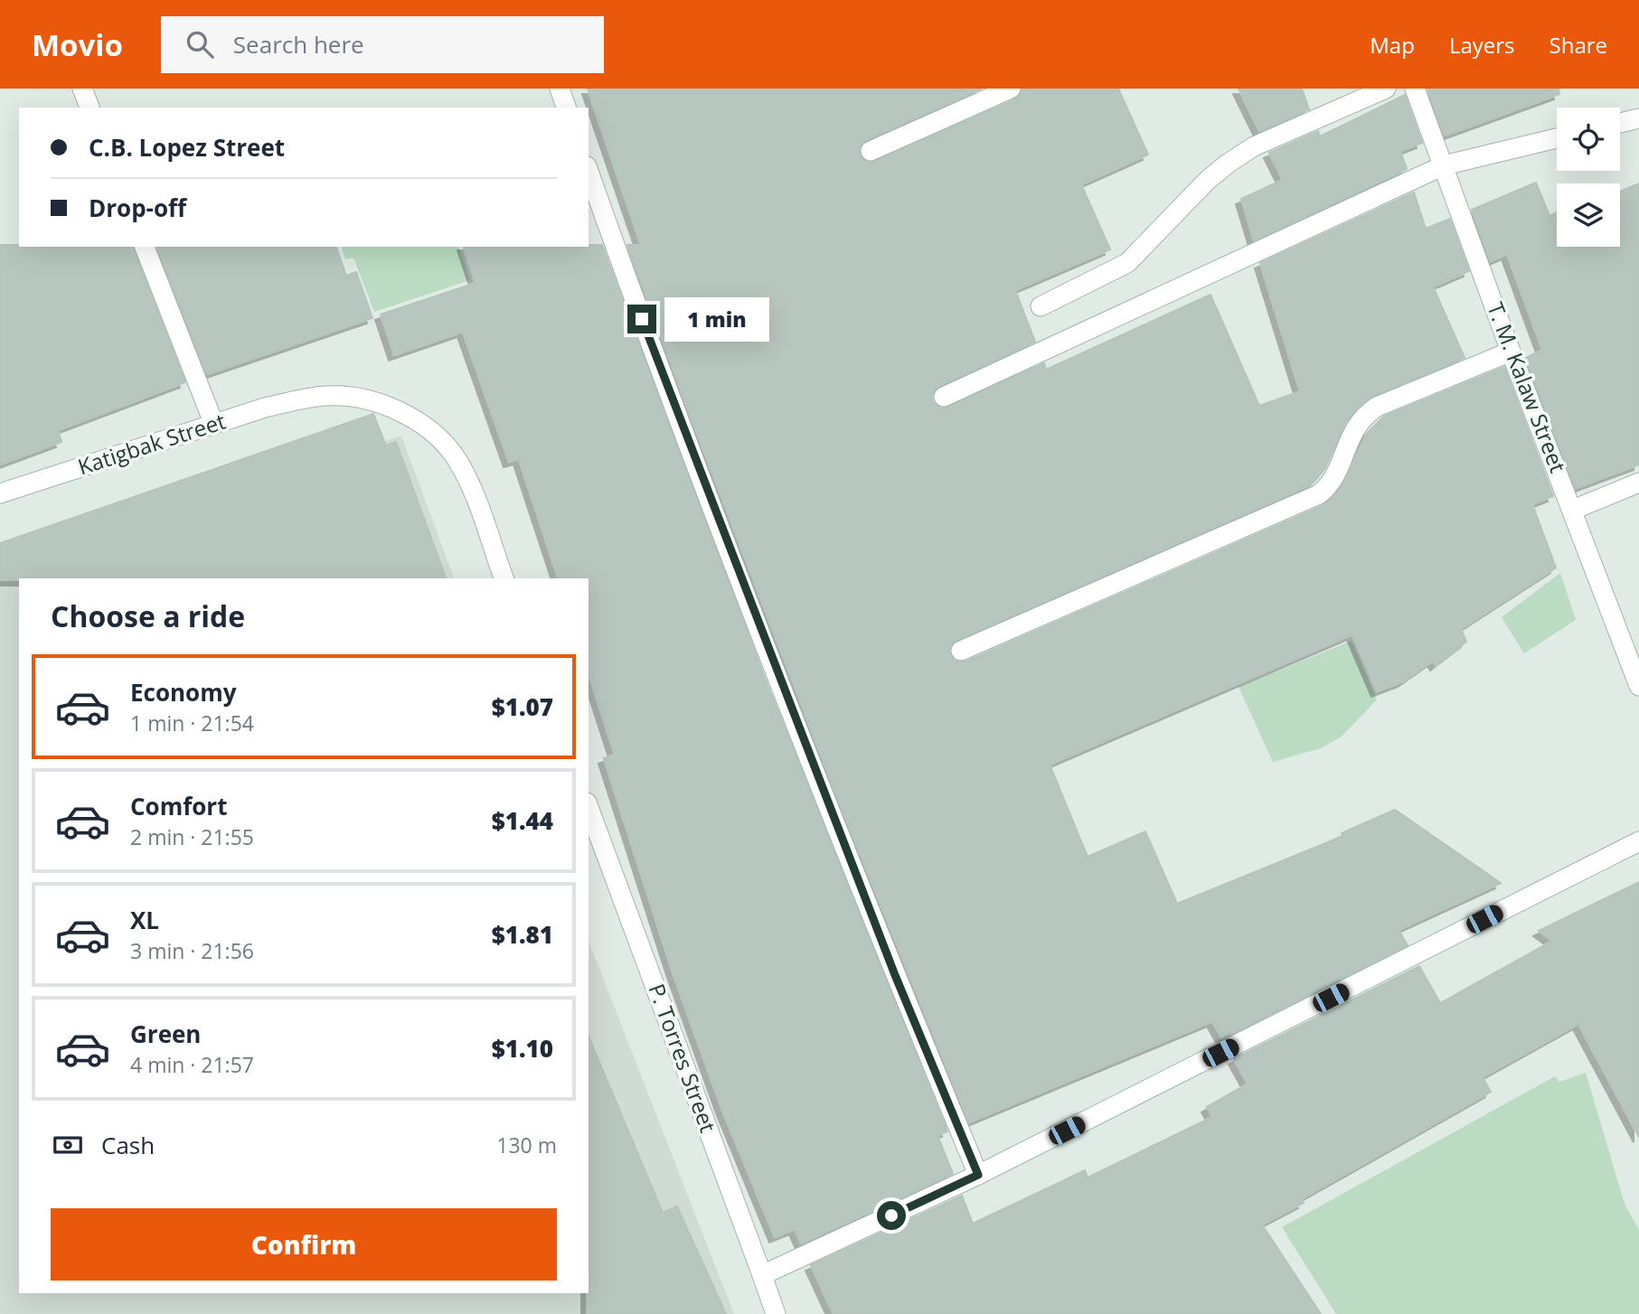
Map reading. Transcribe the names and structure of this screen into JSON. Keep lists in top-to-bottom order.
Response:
{
  "streets": {
    "street": ["T. M. Kalaw Street", "Katigbak Street", "P. Torres Street"]
  },
  "page": {
    "header": "Movio",
    "search": "Search here",
    "nav": ["Map", "Layers", "Share"],
    "banner": ["C.B. Lopez Street", "Drop-off"],
    "bubble": "1 min",
    "heading": "Choose a ride",
    "list": [
      {
        "name": "Economy",
        "note": "1 min · 21:54",
        "value": "$1.07"
      },
      {
        "name": "Comfort",
        "note": "2 min · 21:55",
        "value": "$1.44"
      },
      {
        "name": "XL",
        "note": "3 min · 21:56",
        "value": "$1.81"
      },
      {
        "name": "Green",
        "note": "4 min · 21:57",
        "value": "$1.10"
      }
    ],
    "pay": ["Cash", "130 m"],
    "buttons": "Confirm"
  }
}
